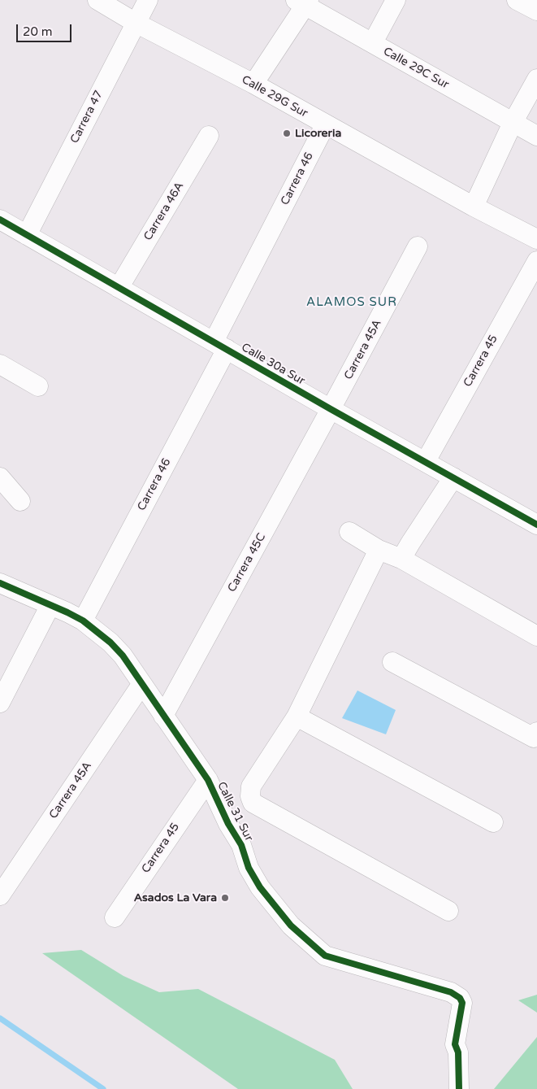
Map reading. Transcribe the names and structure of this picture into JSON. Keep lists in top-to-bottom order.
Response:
{
  "streets": {
    "street": [
      "Calle 29C Sur",
      "Calle 29G Sur",
      "Carrera 47",
      "Carrera 46",
      "Carrera 46A",
      "Carrera 45A",
      "Carrera 45",
      "Calle 30a Sur",
      "Carrera 45C",
      "Calle 31 Sur"
    ]
  },
  "crossings": [
    ["Calle 29G Sur", "Carrera 47"],
    ["Calle 29G Sur", "Carrera 46"],
    ["Carrera 47", "Calle 30a Sur"],
    ["Carrera 46", "Calle 30a Sur"],
    ["Carrera 46", "Calle 31 Sur"],
    ["Carrera 46A", "Calle 30a Sur"],
    ["Carrera 45A", "Calle 30a Sur"],
    ["Carrera 45A", "Carrera 45C"],
    ["Carrera 45A", "Calle 31 Sur"],
    ["Carrera 45", "Calle 30a Sur"],
    ["Carrera 45", "Calle 31 Sur"],
    ["Calle 30a Sur", "Carrera 45C"],
    ["Carrera 45C", "Calle 31 Sur"]
  ],
  "districts": ["ALAMOS SUR"],
  "places": ["Licoreria", "Asados La Vara"],
  "scale_bar": "20 m"
}
